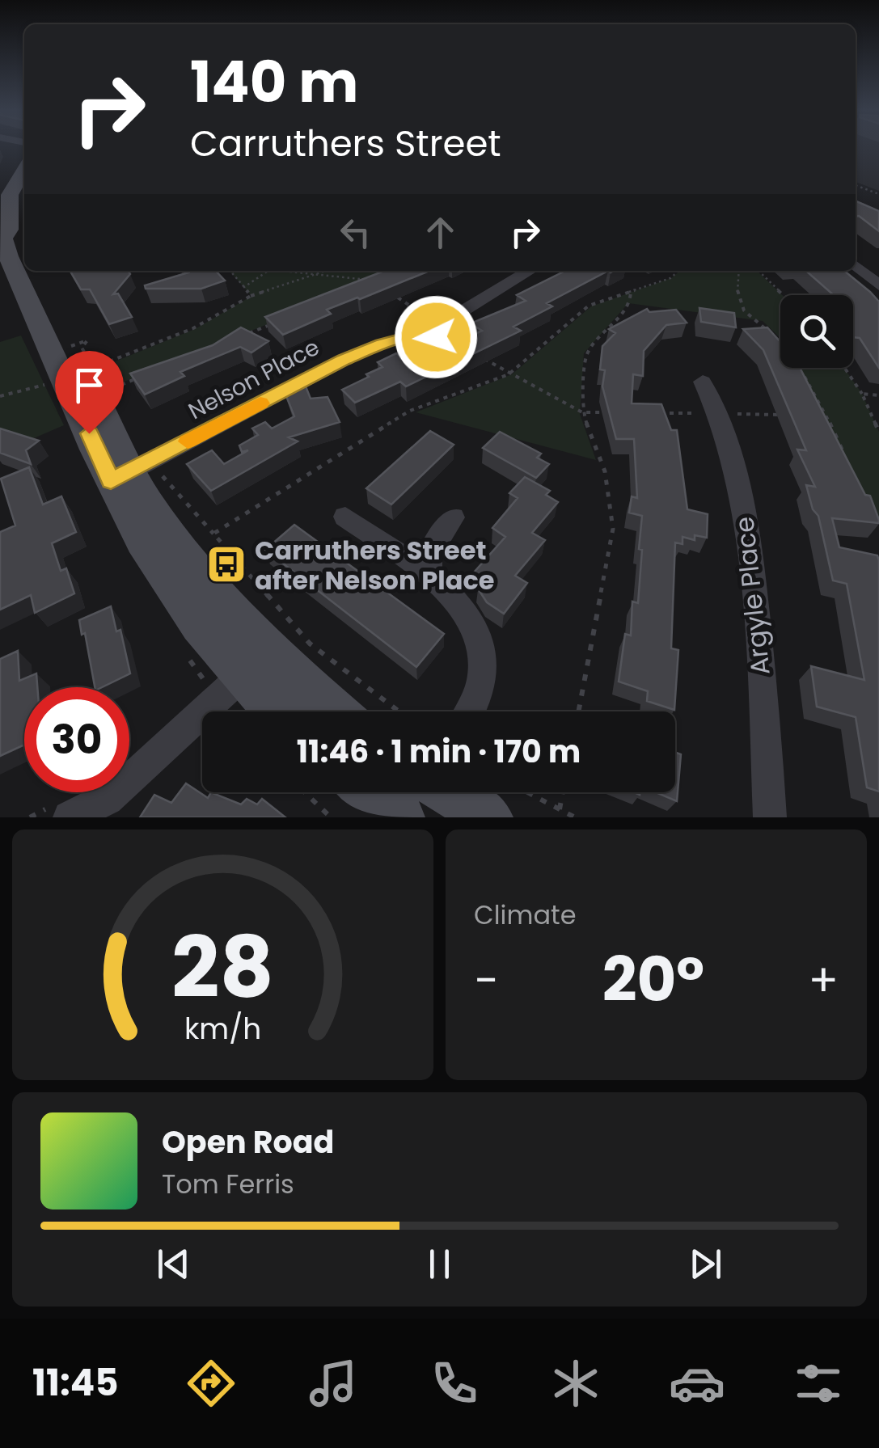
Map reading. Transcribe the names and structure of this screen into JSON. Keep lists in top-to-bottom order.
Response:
{
  "streets": {
    "street": ["Nelson Place", "Argyle Place"]
  },
  "places": {
    "bus stop": ["Carruthers Street after Nelson Place"]
  },
  "page": {
    "turn": ["140 m", "Carruthers Street"],
    "limit": "30",
    "trip": "11:46 · 1 min · 170 m",
    "tile": "Climate",
    "heat": ["−", "20°", "+"],
    "song": ["Open Road", "Tom Ferris"],
    "tabs": "11:45",
    "gauge": ["28", "km/h"]
  }
}
